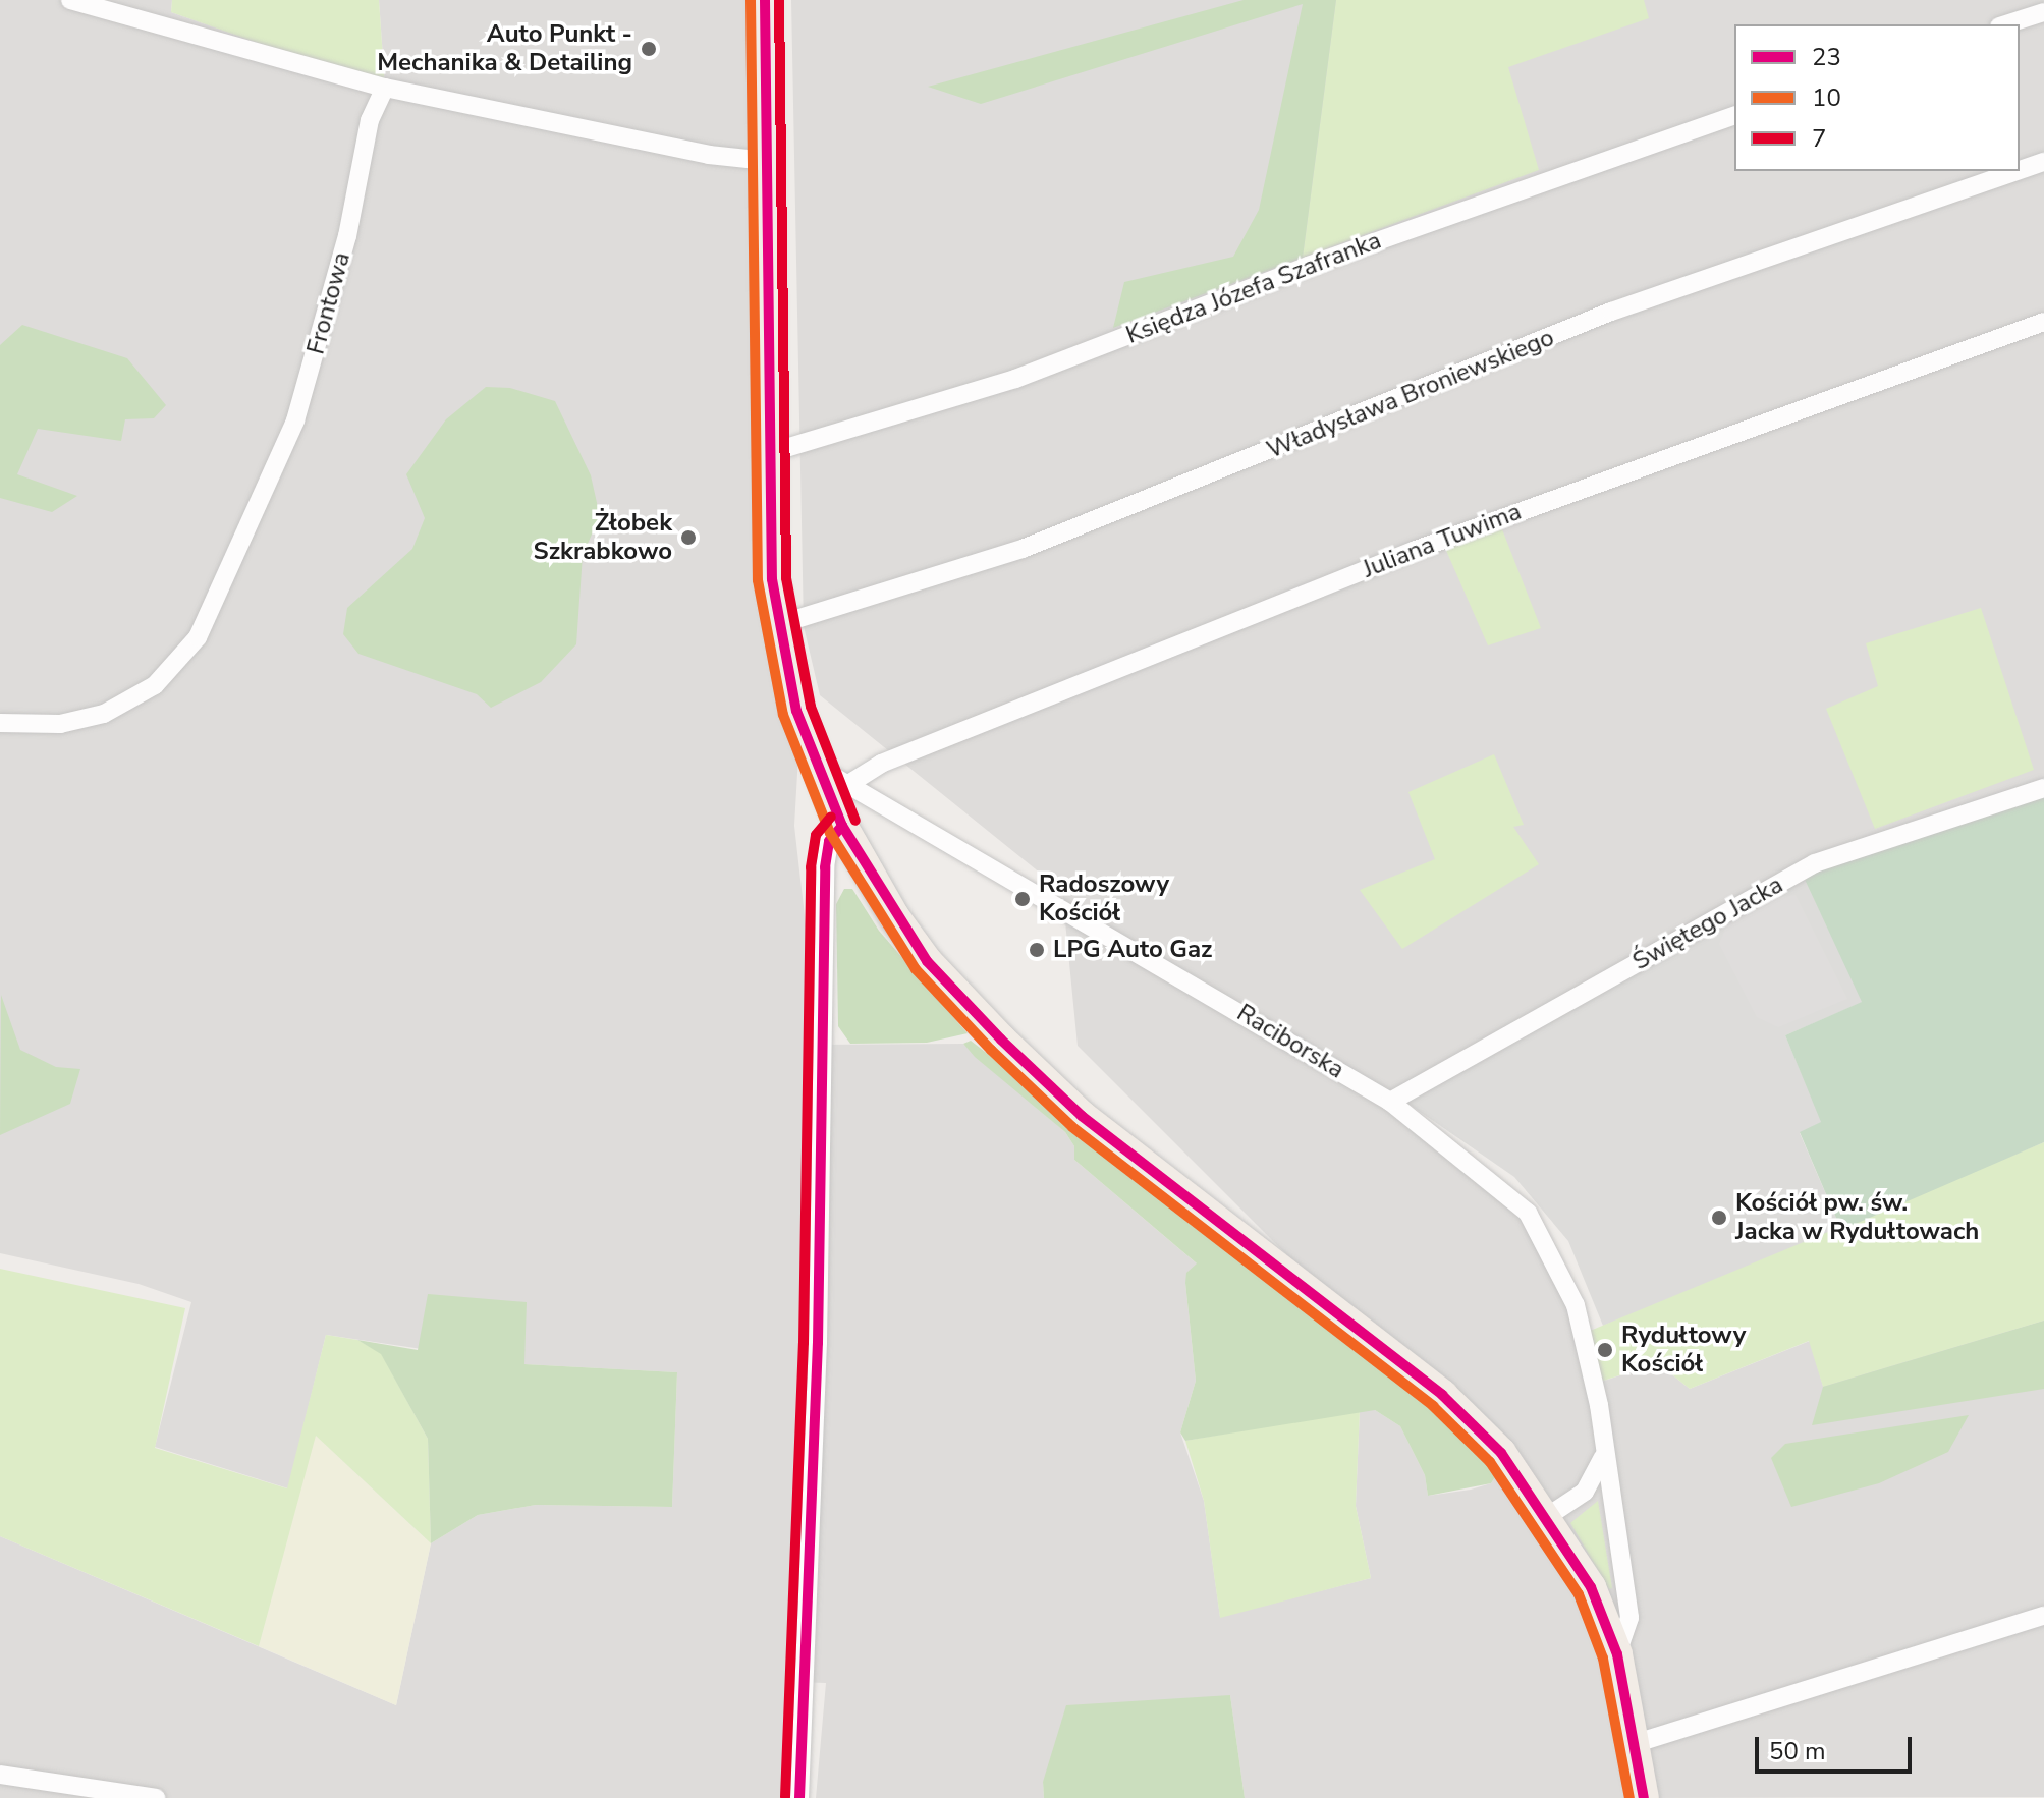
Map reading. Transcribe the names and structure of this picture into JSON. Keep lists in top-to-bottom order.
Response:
{
  "streets": {
    "main road": ["Raciborska"],
    "street": [
      "Księdza Józefa Szafranka",
      "Frontowa",
      "Władysława Broniewskiego",
      "Juliana Tuwima",
      "Świętego Jacka"
    ]
  },
  "crossings": [
    ["Księdza Józefa Szafranka", "Raciborska"],
    ["Władysława Broniewskiego", "Raciborska"],
    ["Juliana Tuwima", "Raciborska"],
    ["Świętego Jacka", "Raciborska"]
  ],
  "places": [
    "Auto Punkt - Mechanika & Detailing",
    "Żłobek Szkrabkowo",
    "Radoszowy Kościół",
    "LPG Auto Gaz",
    "Kościół pw. św. Jacka w Rydułtowach",
    "Rydułtowy Kościół"
  ],
  "lines": ["transit line 23", "transit line 10", "transit line 7"],
  "legend": ["23", "10", "7"],
  "scale_bar": "50 m"
}
